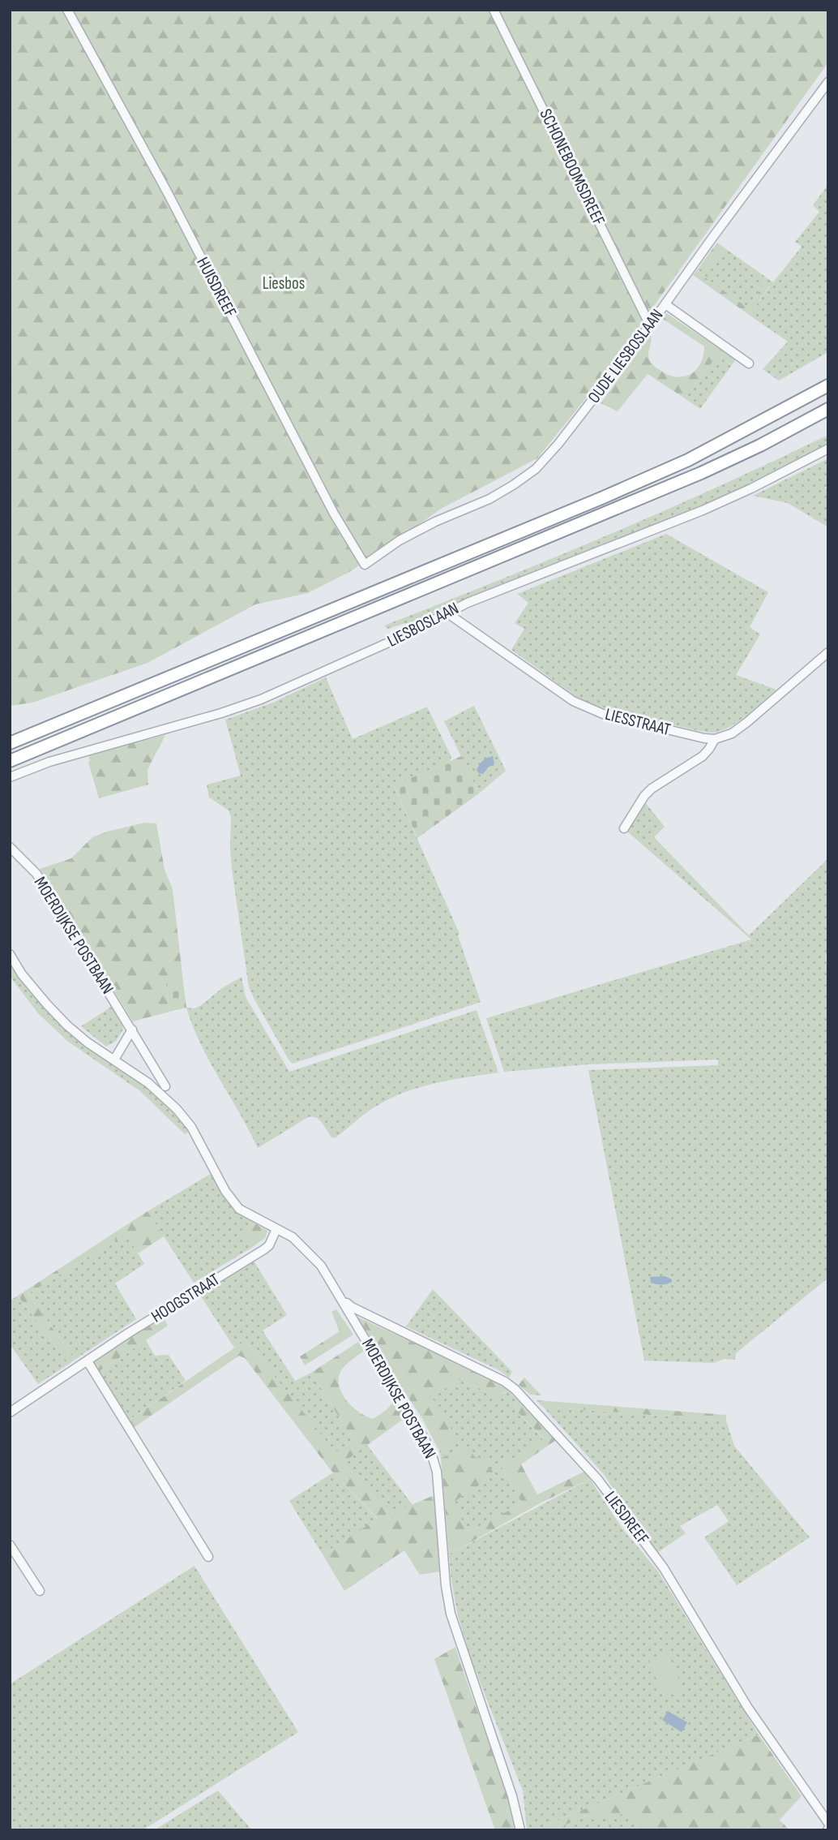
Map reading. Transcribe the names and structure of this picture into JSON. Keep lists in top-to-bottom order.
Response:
{
  "streets": {
    "street": [
      "SCHONEBOOMSDREEF",
      "HUISDREEF",
      "OUDE LIESBOSLAAN",
      "LIESBOSLAAN",
      "LIESSTRAAT",
      "MOERDIJKSE POSTBAAN",
      "HOOGSTRAAT",
      "LIESDREEF"
    ]
  },
  "crossings": [
    ["SCHONEBOOMSDREEF", "OUDE LIESBOSLAAN"],
    ["HUISDREEF", "OUDE LIESBOSLAAN"],
    ["LIESBOSLAAN", "LIESSTRAAT"],
    ["MOERDIJKSE POSTBAAN", "HOOGSTRAAT"],
    ["MOERDIJKSE POSTBAAN", "LIESDREEF"]
  ],
  "parks": ["Liesbos"]
}
